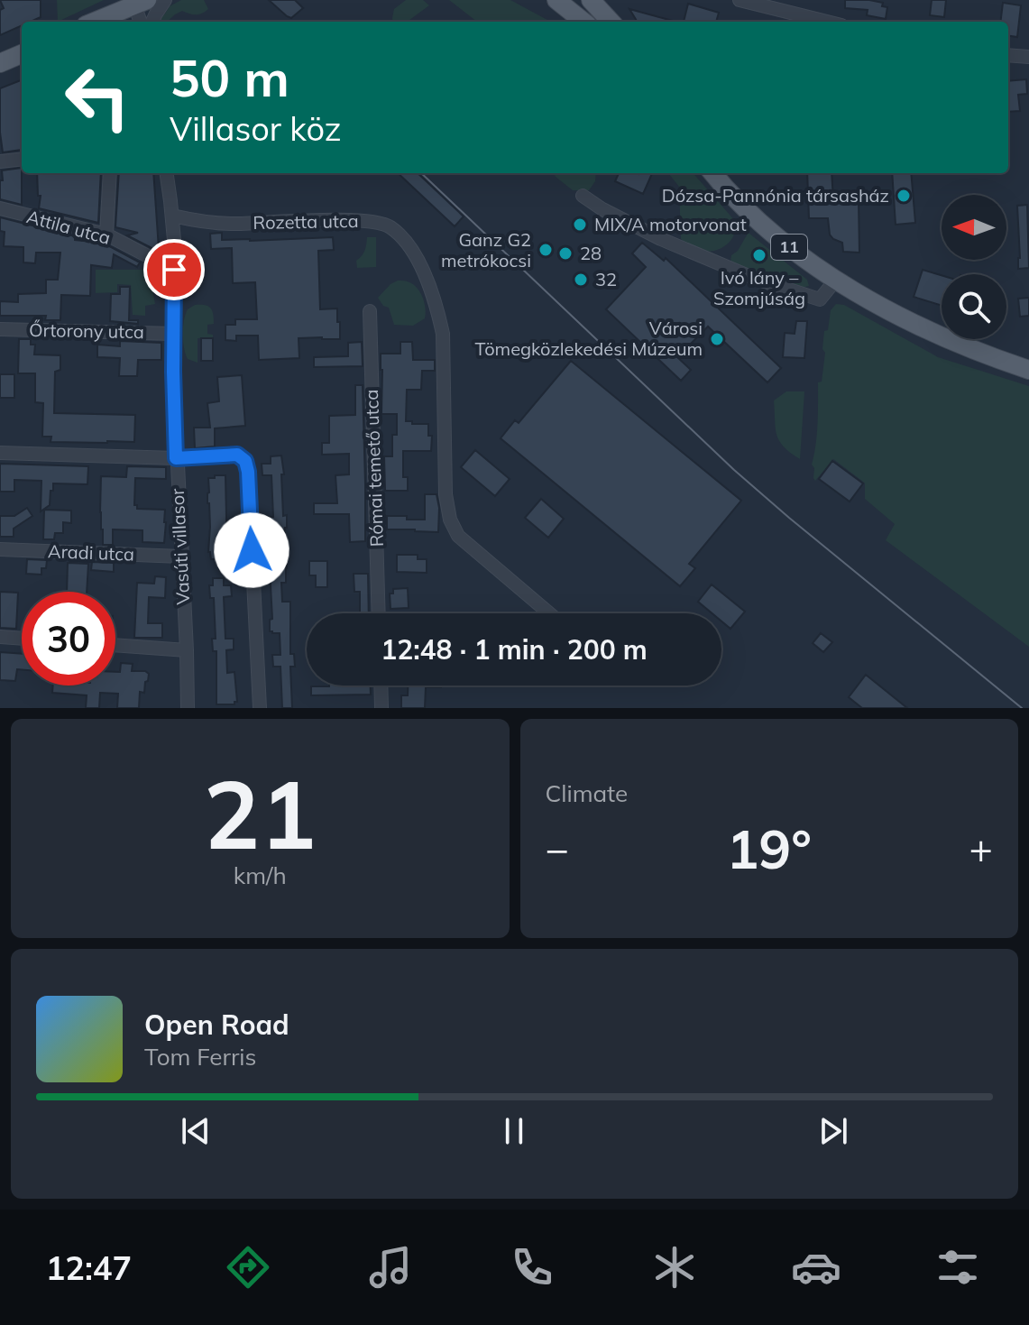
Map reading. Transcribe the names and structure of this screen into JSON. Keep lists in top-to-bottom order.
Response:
{
  "streets": {
    "main road": ["11"],
    "street": [
      "Rozetta utca",
      "Attila utca",
      "Őrtorony utca",
      "Római temető utca",
      "Vasúti villasor",
      "Aradi utca"
    ]
  },
  "crossings": [
    ["Rozetta utca", "Vasúti villasor"],
    ["Attila utca", "Vasúti villasor"],
    ["Őrtorony utca", "Vasúti villasor"],
    ["Vasúti villasor", "Aradi utca"]
  ],
  "places": [
    "Dózsa-Pannónia társasház",
    "MIX/A motorvonat",
    "Ganz G2 metrókocsi",
    "28",
    "Ivó lány – Szomjúság",
    "32",
    "Városi Tömegközlekedési Múzeum"
  ],
  "north": "left",
  "page": {
    "turn": ["50 m", "Villasor köz"],
    "limit": "30",
    "trip": "12:48 · 1 min · 200 m",
    "tile": [
      ["21", "km/h"],
      "Climate"
    ],
    "heat": ["−", "19°", "+"],
    "song": ["Open Road", "Tom Ferris"],
    "tabs": "12:47"
  }
}
